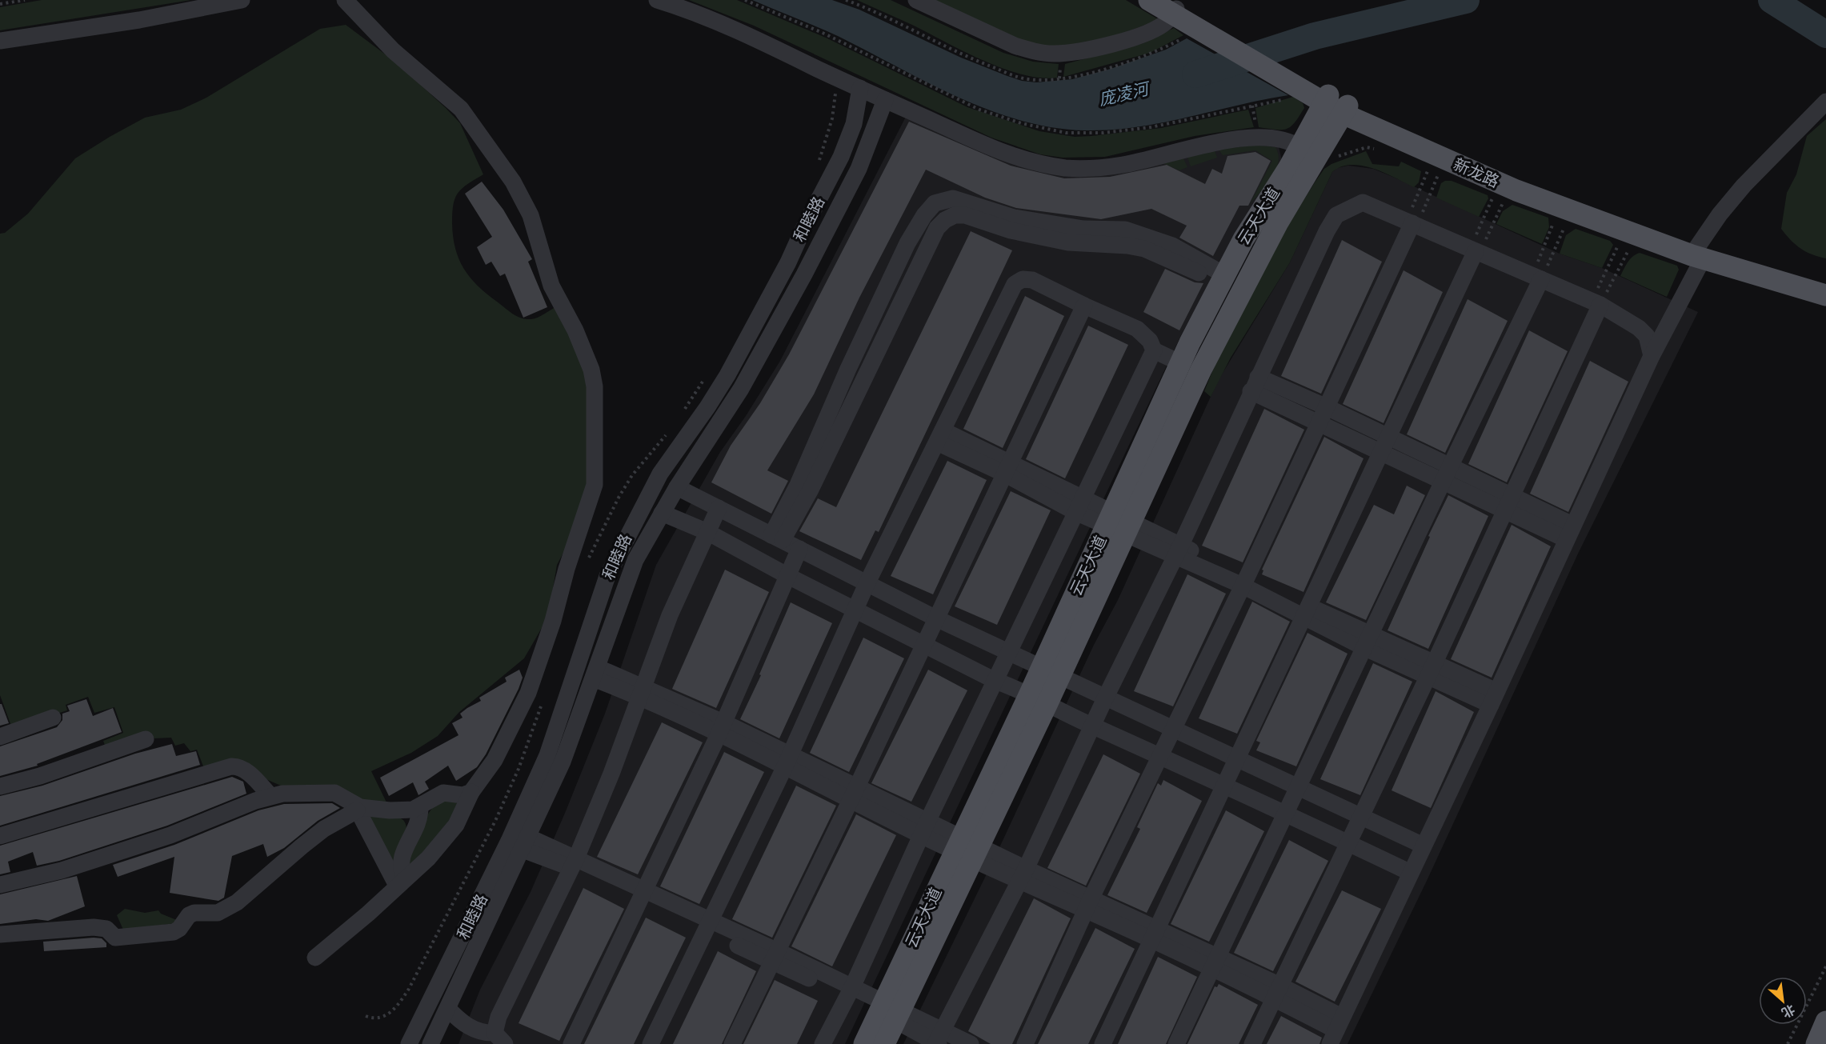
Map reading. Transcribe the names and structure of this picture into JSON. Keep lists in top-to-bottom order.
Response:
{
  "streets": {
    "main road": ["新龙路", "云天大道"],
    "street": ["和睦路"]
  },
  "crossings": [
    ["新龙路", "云天大道"]
  ],
  "water": ["庞凌河"],
  "north": "bottom right"
}
